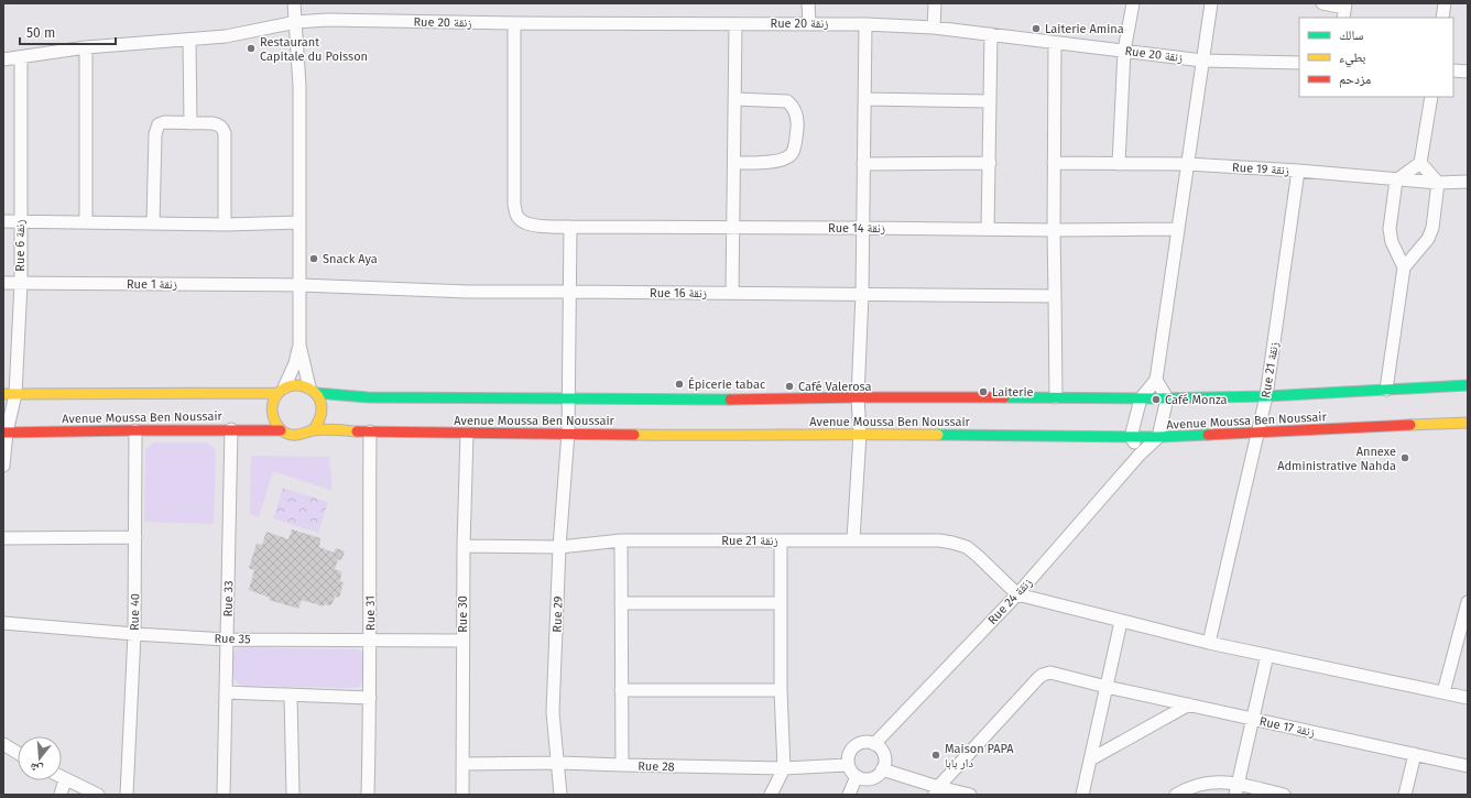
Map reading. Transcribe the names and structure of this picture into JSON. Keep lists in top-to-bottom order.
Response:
{
  "streets": {
    "street": [
      "Rue 20 زنقة",
      "Rue 19 زنقة",
      "Rue 14 زنقة",
      "Rue 6 زنقة",
      "Rue 1 زنقة",
      "Rue 16 زنقة",
      "Rue 21 زنقة",
      "Avenue Moussa Ben Noussair",
      "Rue 33",
      "Rue 24 زنقة",
      "Rue 40",
      "Rue 31",
      "Rue 30",
      "Rue 29",
      "Rue 35",
      "Rue 17 زنقة",
      "Rue 28"
    ]
  },
  "crossings": [
    ["Rue 20 زنقة", "Rue 14 زنقة"],
    ["Rue 20 زنقة", "Rue 6 زنقة"],
    ["Rue 19 زنقة", "Rue 21 زنقة"],
    ["Rue 14 زنقة", "Rue 29"],
    ["Rue 6 زنقة", "Rue 1 زنقة"],
    ["Rue 6 زنقة", "Avenue Moussa Ben Noussair"],
    ["Rue 1 زنقة", "Rue 16 زنقة"],
    ["Rue 16 زنقة", "Rue 29"],
    ["Rue 21 زنقة", "Avenue Moussa Ben Noussair"],
    ["Rue 21 زنقة", "Rue 24 زنقة"],
    ["Rue 21 زنقة", "Rue 30"],
    ["Rue 21 زنقة", "Rue 29"],
    ["Avenue Moussa Ben Noussair", "Rue 33"],
    ["Avenue Moussa Ben Noussair", "Rue 24 زنقة"],
    ["Avenue Moussa Ben Noussair", "Rue 40"],
    ["Avenue Moussa Ben Noussair", "Rue 31"],
    ["Avenue Moussa Ben Noussair", "Rue 30"],
    ["Avenue Moussa Ben Noussair", "Rue 29"],
    ["Rue 33", "Rue 35"],
    ["Rue 24 زنقة", "Rue 28"],
    ["Rue 40", "Rue 35"],
    ["Rue 31", "Rue 35"],
    ["Rue 30", "Rue 35"],
    ["Rue 30", "Rue 28"],
    ["Rue 29", "Rue 28"]
  ],
  "places": [
    "Laiterie Amina",
    "Restaurant Capitale du Poisson",
    "Snack Aya",
    "Épicerie tabac",
    "Café Valerosa",
    "Laiterie",
    "Café Monza",
    "Annexe Administrative Nahda",
    "Maison PAPA دار بابا"
  ],
  "legend": ["سالك", "بطيء", "مزدحم"],
  "scale_bar": "50 m",
  "north": "bottom"
}
